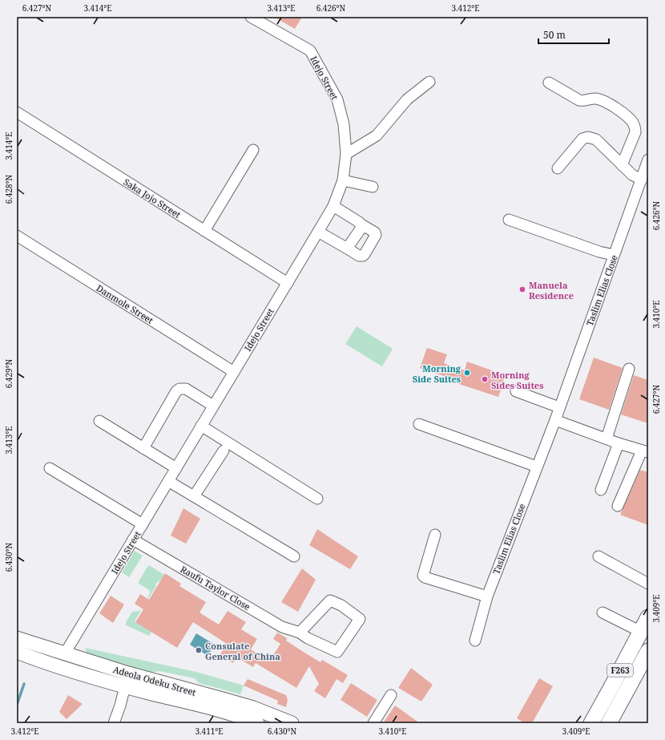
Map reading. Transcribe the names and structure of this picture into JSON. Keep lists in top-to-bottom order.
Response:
{
  "streets": {
    "highway": ["F263"],
    "main road": ["Adeola Odeku Street"],
    "street": [
      "Idejo Street",
      "Saka Jojo Street",
      "Taslim Elias Close",
      "Danmole Street",
      "Raufu Taylor Close"
    ]
  },
  "crossings": [
    ["Idejo Street", "Saka Jojo Street"],
    ["Idejo Street", "Danmole Street"],
    ["Idejo Street", "Raufu Taylor Close"],
    ["Idejo Street", "Adeola Odeku Street"]
  ],
  "places": [
    "Manuela Residence",
    "Morning Side Suites",
    "Morning Sides Suites",
    "Consulate General of China"
  ],
  "scale_bar": "50 m",
  "coordinates": [
    "6.427°N",
    "3.414°E",
    "3.413°E",
    "6.426°N",
    "3.412°E",
    "6.428°N",
    "3.410°E",
    "6.429°N",
    "6.430°N",
    "3.409°E",
    "3.411°E"
  ]
}
